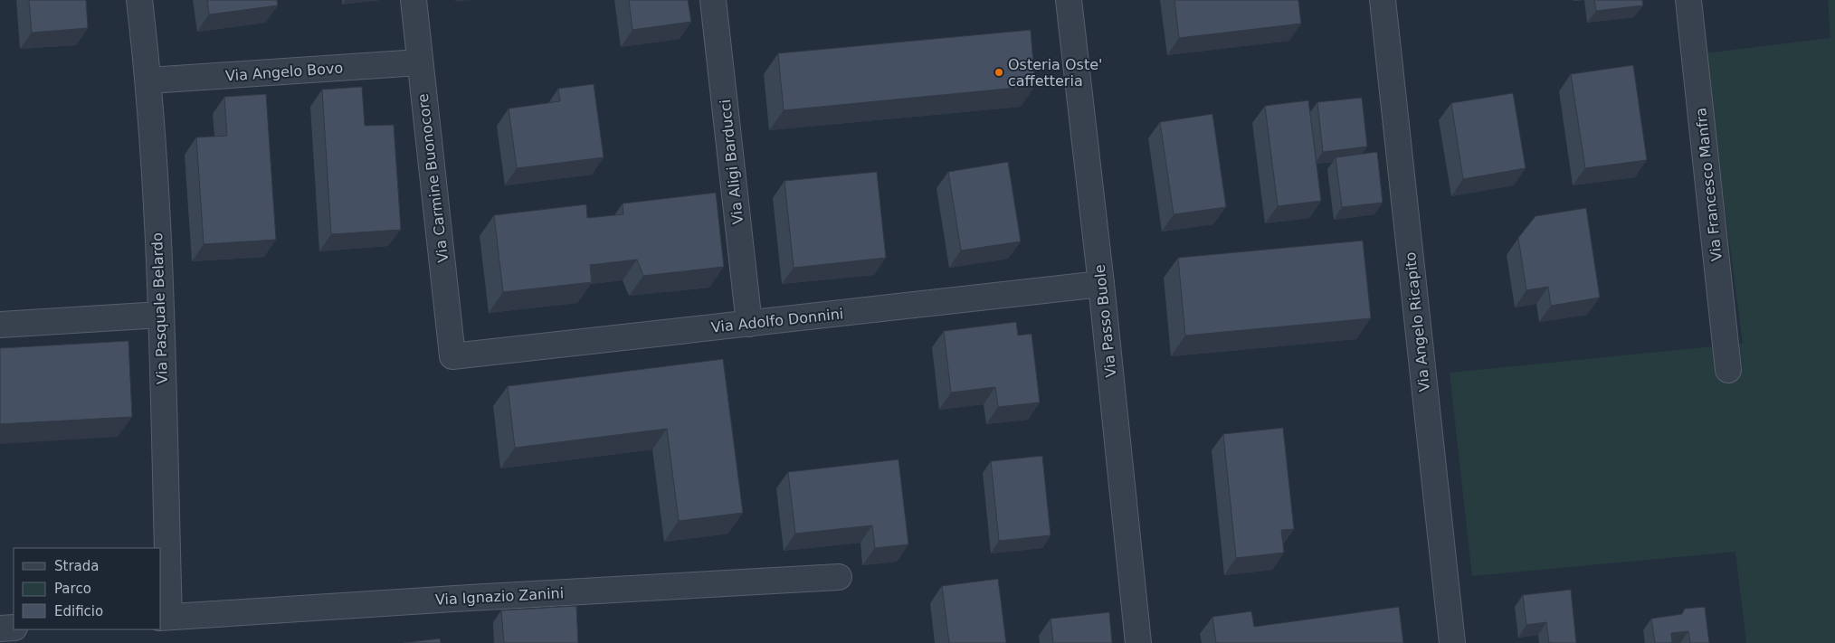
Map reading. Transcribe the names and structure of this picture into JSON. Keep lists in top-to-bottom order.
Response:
{
  "streets": {
    "street": [
      "Via Angelo Bovo",
      "Via Aligi Barducci",
      "Via Carmine Buonocore",
      "Via Francesco Manfra",
      "Via Pasquale Belardo",
      "Via Adolfo Donnini",
      "Via Passo Buole",
      "Via Angelo Ricapito",
      "Via Ignazio Zanini"
    ]
  },
  "crossings": [
    ["Via Angelo Bovo", "Via Carmine Buonocore"],
    ["Via Angelo Bovo", "Via Pasquale Belardo"],
    ["Via Aligi Barducci", "Via Adolfo Donnini"],
    ["Via Carmine Buonocore", "Via Adolfo Donnini"],
    ["Via Pasquale Belardo", "Via Ignazio Zanini"],
    ["Via Adolfo Donnini", "Via Passo Buole"]
  ],
  "places": ["Osteria Oste' caffetteria"],
  "legend": ["Strada", "Parco", "Edificio"]
}
